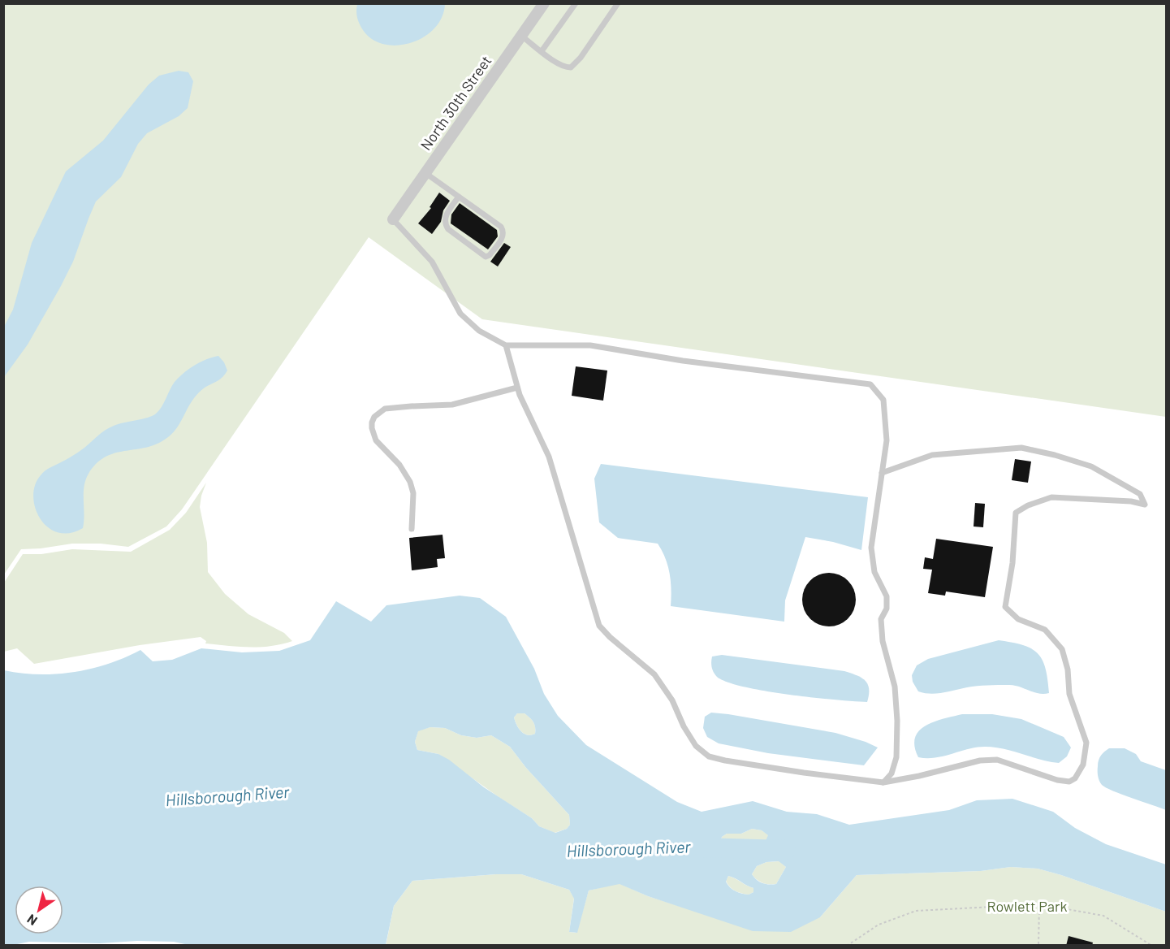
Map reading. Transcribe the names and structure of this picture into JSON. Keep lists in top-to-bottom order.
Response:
{
  "streets": {
    "street": ["North 30th Street"]
  },
  "water": ["Hillsborough River"],
  "parks": ["Rowlett Park"],
  "north": "bottom left"
}
